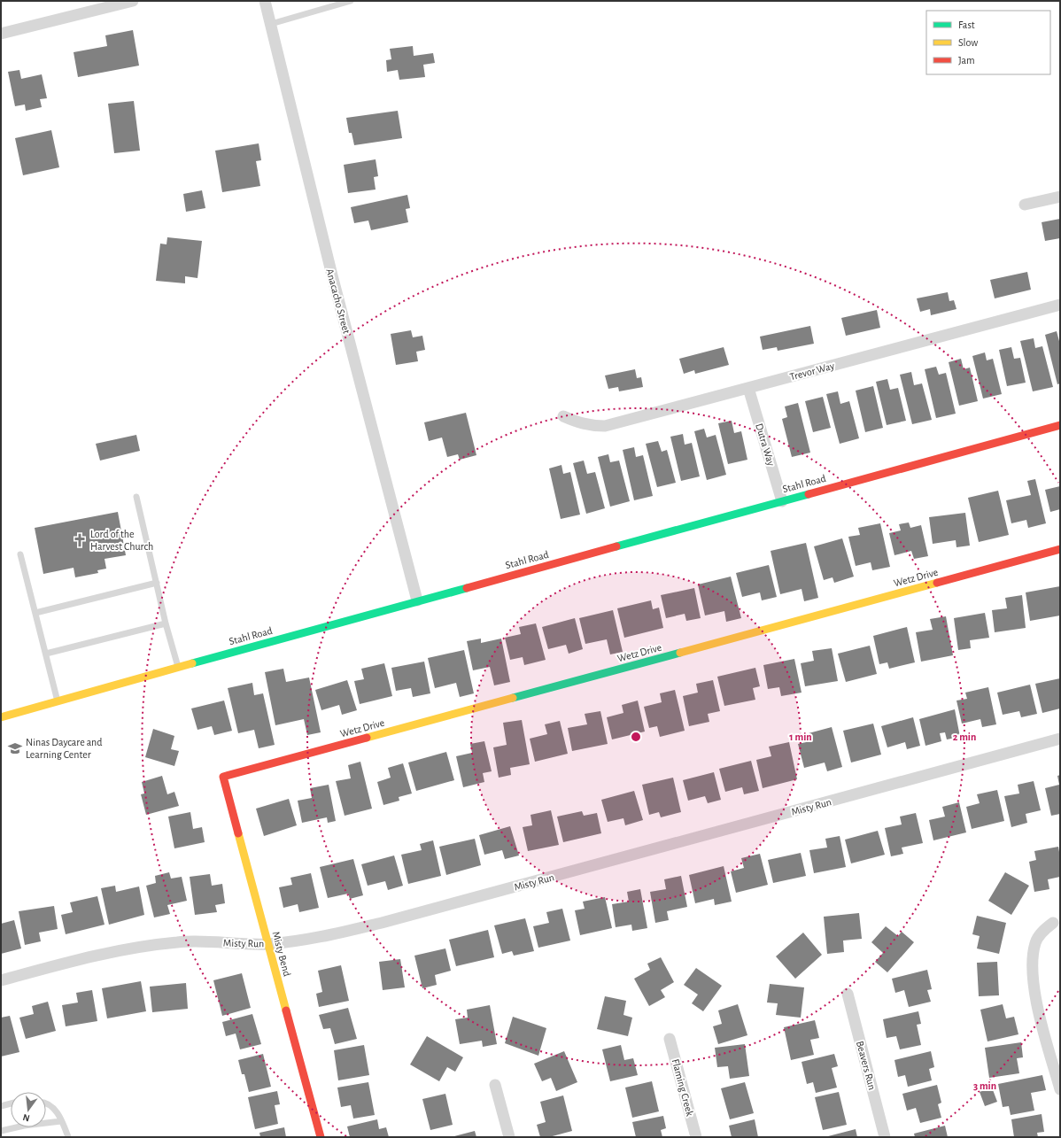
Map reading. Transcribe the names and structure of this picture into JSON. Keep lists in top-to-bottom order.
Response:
{
  "streets": {
    "street": [
      "Anacacho Street",
      "Trevor Way",
      "Dutra Way",
      "Stahl Road",
      "Wetz Drive",
      "Misty Run",
      "Misty Bend",
      "Beavers Run",
      "Flaming Creek"
    ]
  },
  "crossings": [
    ["Anacacho Street", "Stahl Road"],
    ["Trevor Way", "Dutra Way"],
    ["Dutra Way", "Stahl Road"],
    ["Wetz Drive", "Misty Bend"],
    ["Misty Run", "Misty Bend"]
  ],
  "places": {
    "church": ["Lord of the Harvest Church"],
    "school or university": ["Ninas Daycare and Learning Center"]
  },
  "legend": ["Fast", "Slow", "Jam"],
  "north": "bottom",
  "rings": ["1 min", "2 min", "3 min"]
}
